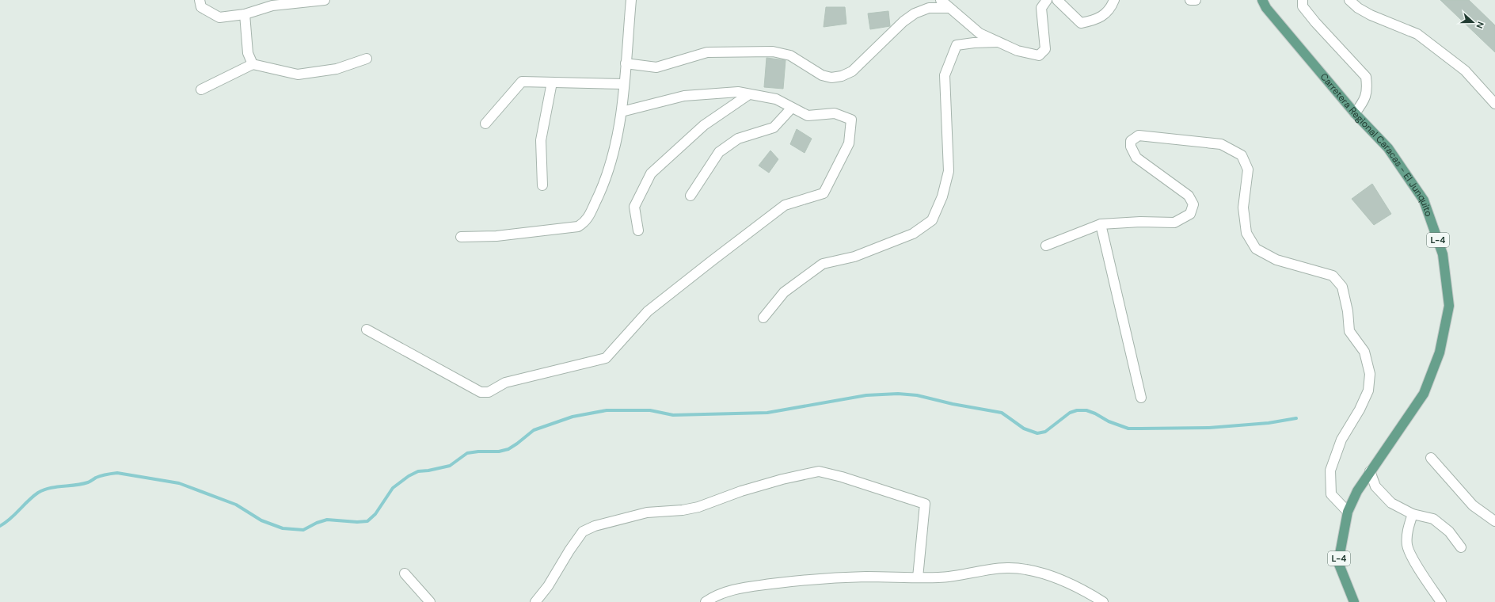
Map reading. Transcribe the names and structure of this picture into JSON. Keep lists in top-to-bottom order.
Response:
{
  "streets": {
    "main road": ["Carretera Regional Caracas - El Junquito", "L-4"]
  },
  "north": "right"
}
